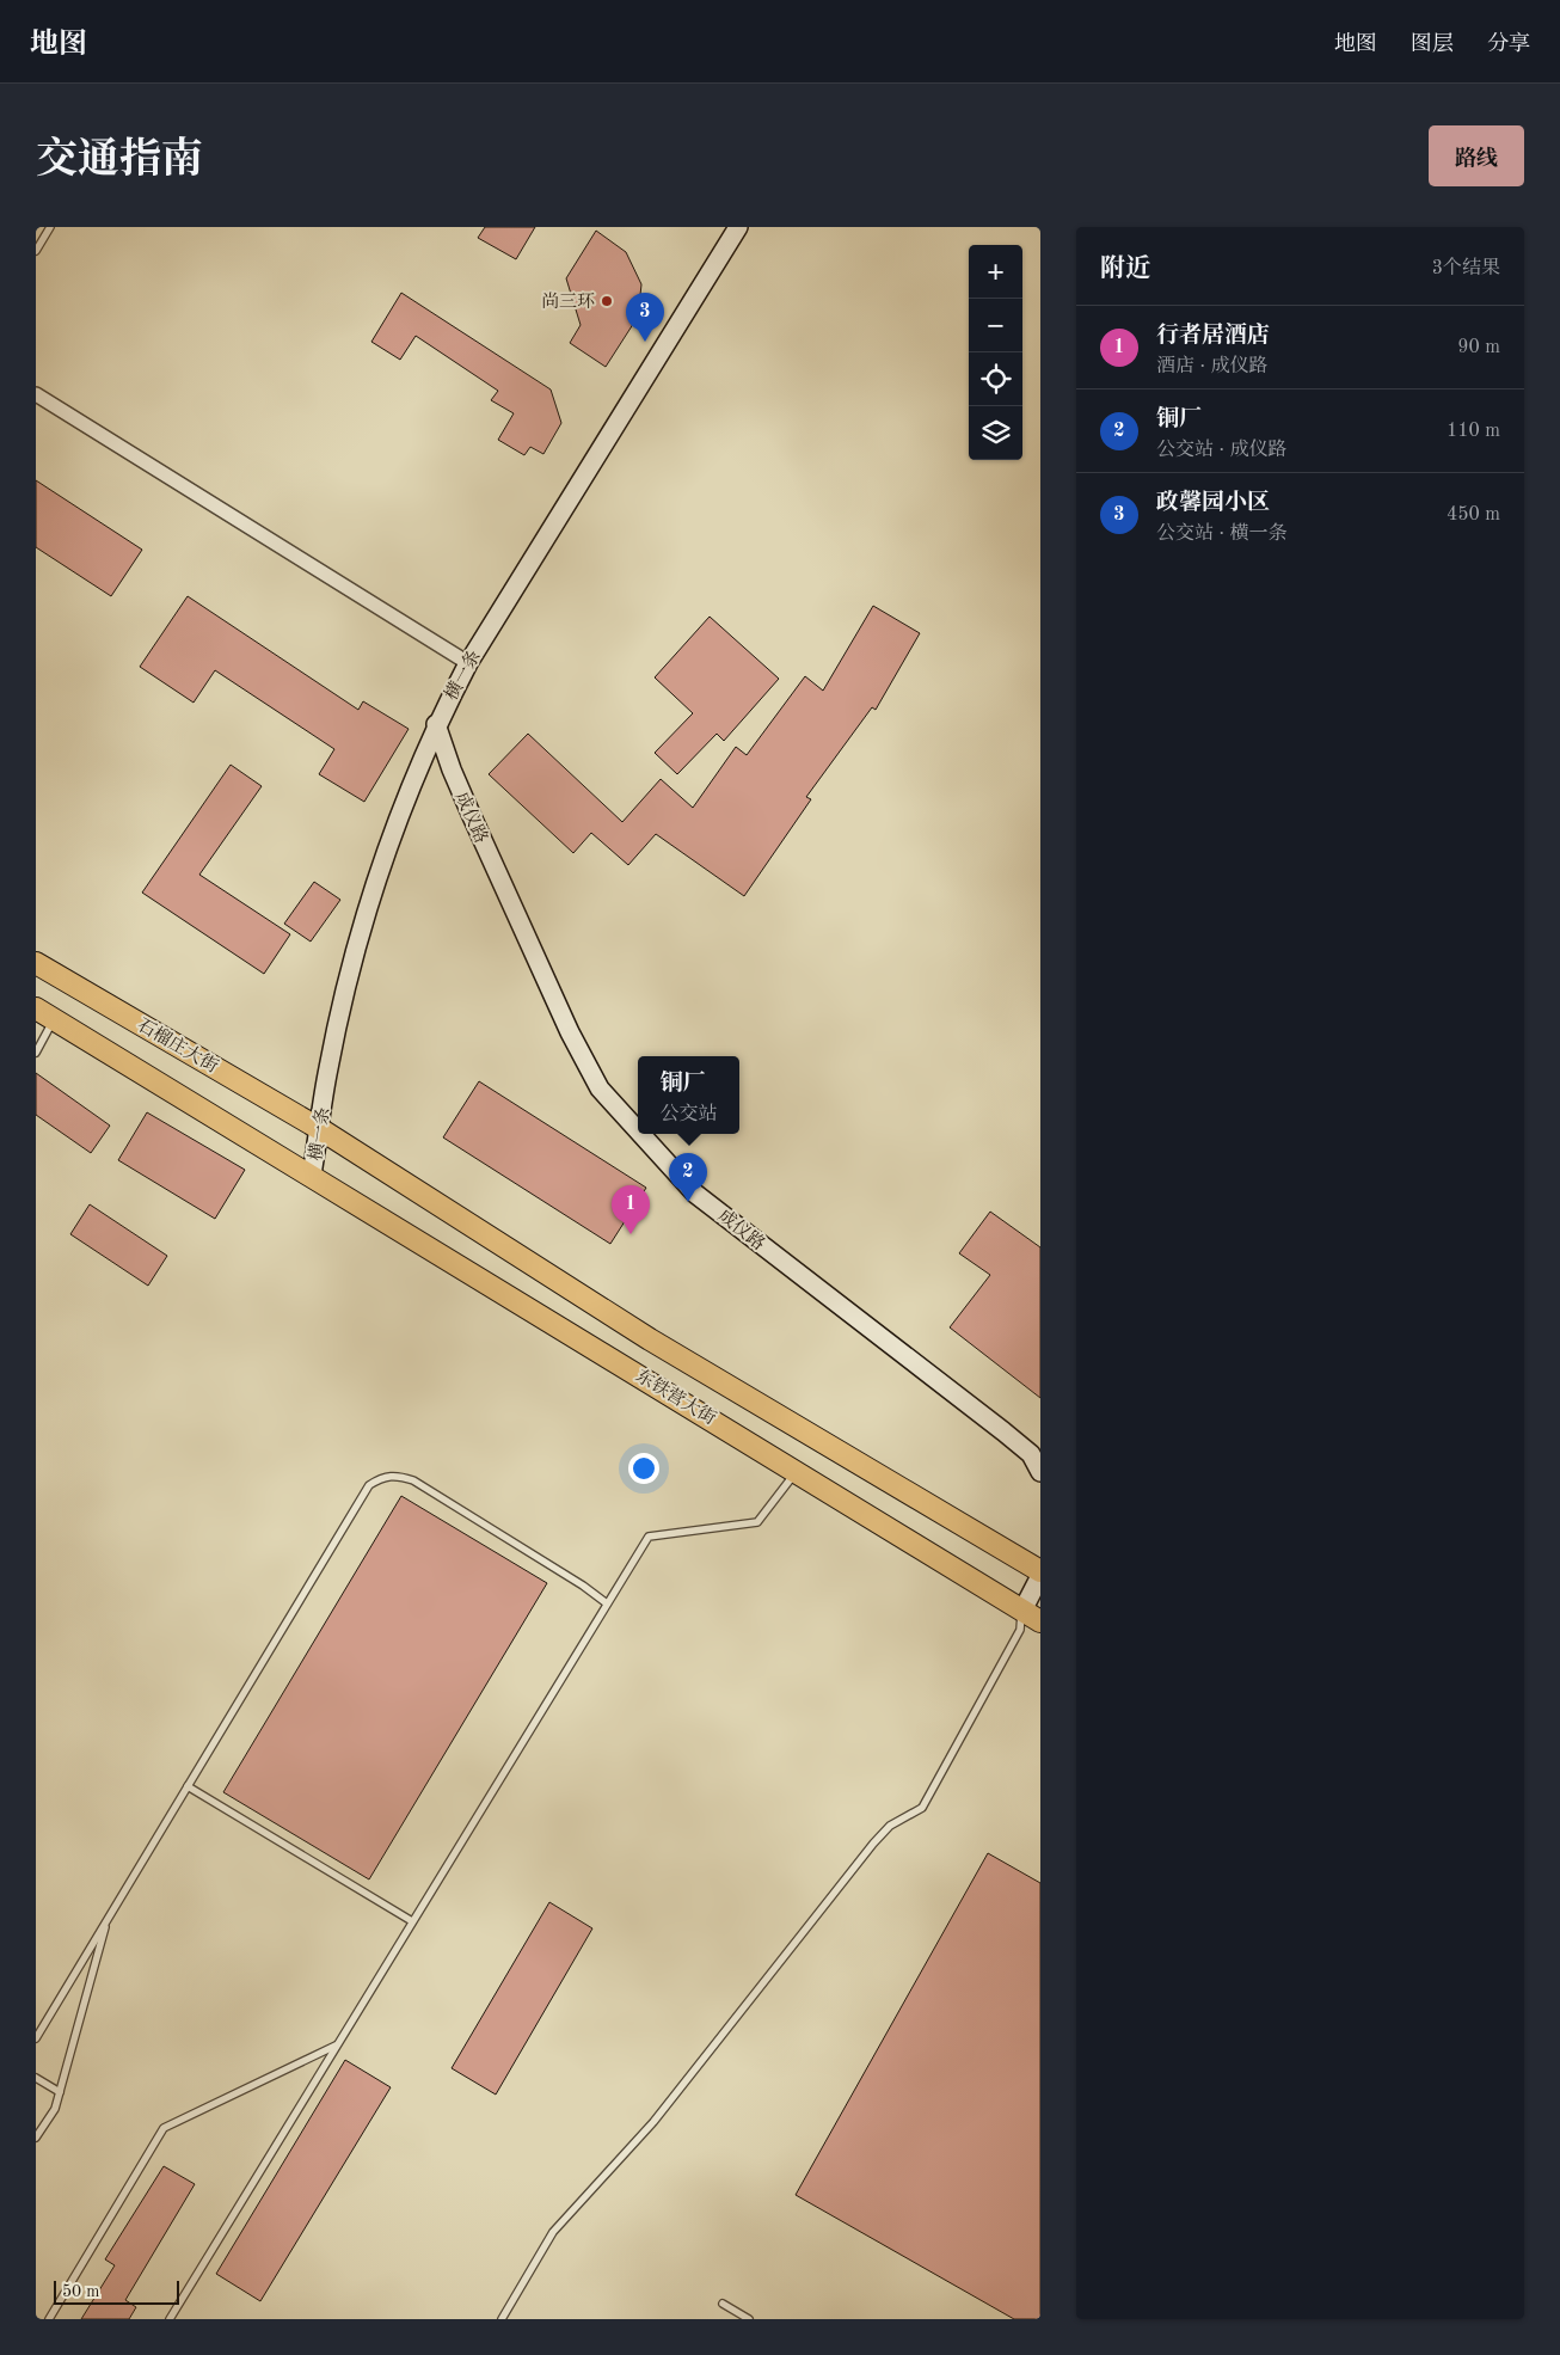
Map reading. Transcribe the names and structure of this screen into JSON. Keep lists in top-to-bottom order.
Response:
{
  "streets": {
    "main road": ["石榴庄大街", "东铁营大街"],
    "street": ["横一条", "成仪路"]
  },
  "crossings": [
    ["横一条", "成仪路"],
    ["横一条", "石榴庄大街"],
    ["横一条", "东铁营大街"],
    ["石榴庄大街", "东铁营大街"]
  ],
  "places": ["尚三环"],
  "scale_bar": "50 m",
  "page": {
    "header": "地图",
    "nav": ["地图", "图层", "分享"],
    "title": "交通指南",
    "buttons": "路线",
    "heading": ["附近", "3个结果"],
    "map_buttons": ["+", "−"],
    "pins": ["3", "2", "1"],
    "list": [
      {
        "mark": "1",
        "name": "行者居酒店",
        "note": "酒店 · 成仪路",
        "value": "90 m"
      },
      {
        "mark": "2",
        "name": "铜厂",
        "note": "公交站 · 成仪路",
        "value": "110 m"
      },
      {
        "mark": "3",
        "name": "政馨园小区",
        "note": "公交站 · 横一条",
        "value": "450 m"
      }
    ],
    "popup": ["铜厂", "公交站"],
    "scale": "50 m"
  }
}
